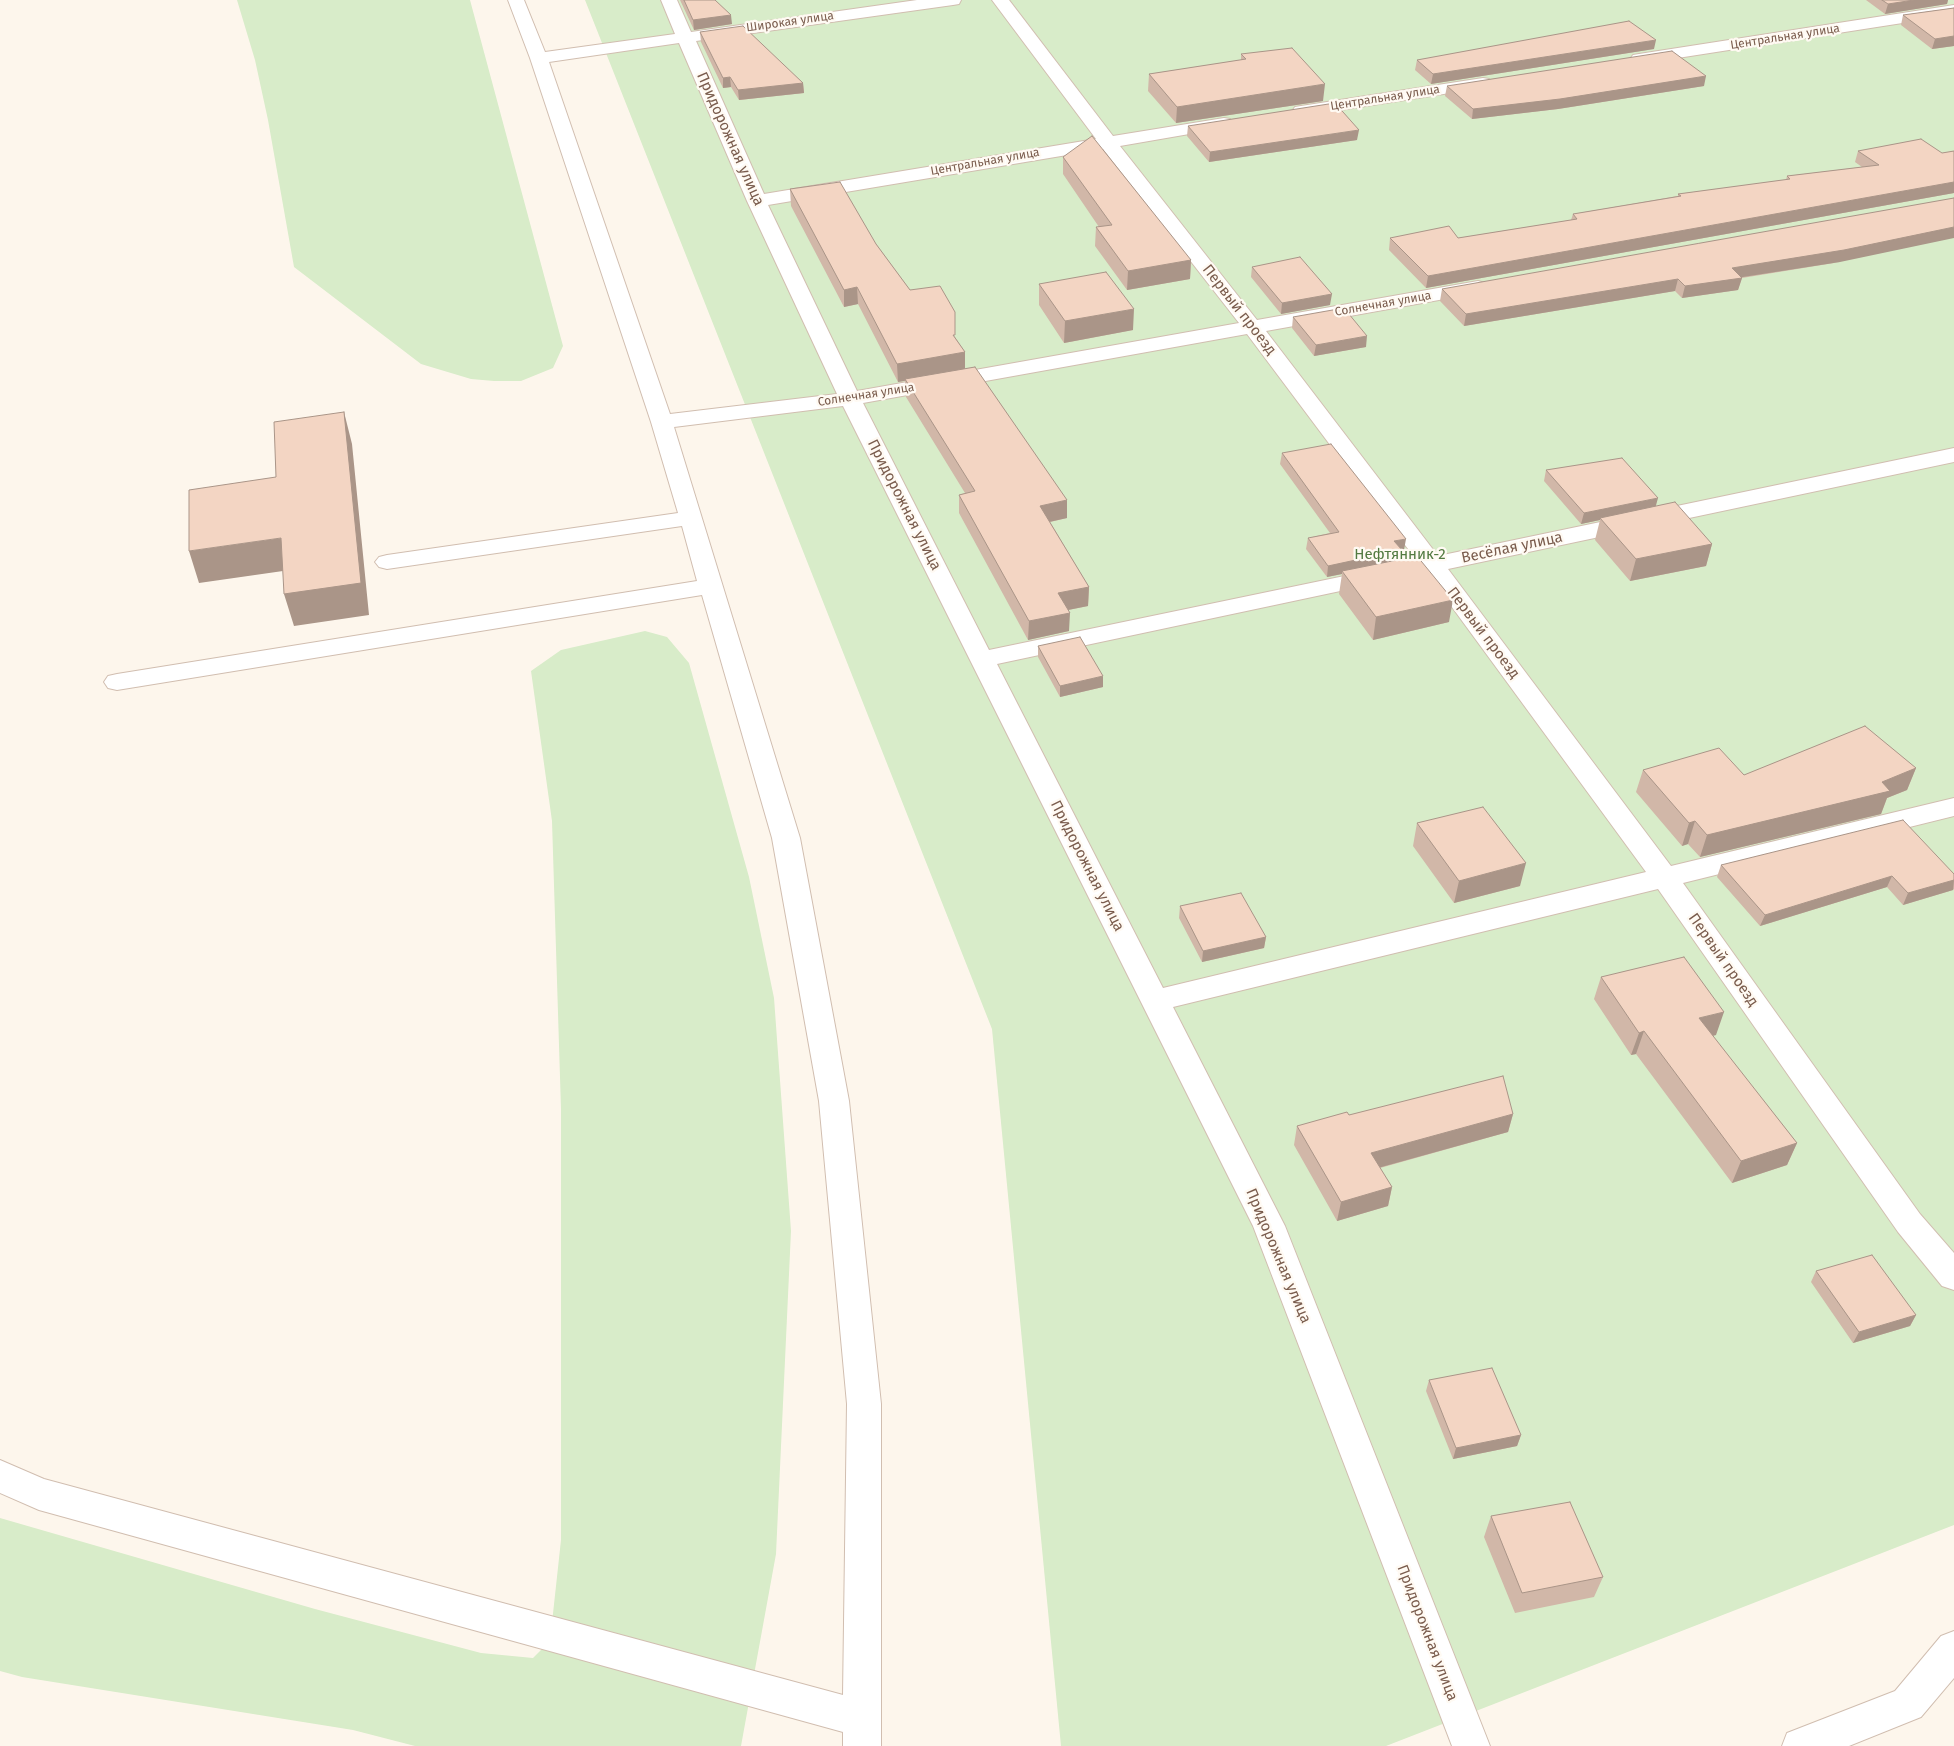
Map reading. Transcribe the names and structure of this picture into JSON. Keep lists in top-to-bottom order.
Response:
{
  "streets": {
    "street": [
      "Широкая улица",
      "Центральная улица",
      "Придорожная улица",
      "Солнечная улица",
      "Первый проезд",
      "Весёлая улица"
    ]
  },
  "crossings": [
    ["Широкая улица", "Придорожная улица"],
    ["Центральная улица", "Придорожная улица"],
    ["Центральная улица", "Первый проезд"],
    ["Придорожная улица", "Солнечная улица"],
    ["Придорожная улица", "Весёлая улица"],
    ["Солнечная улица", "Первый проезд"],
    ["Первый проезд", "Весёлая улица"]
  ],
  "parks": ["Нефтянник-2"]
}
